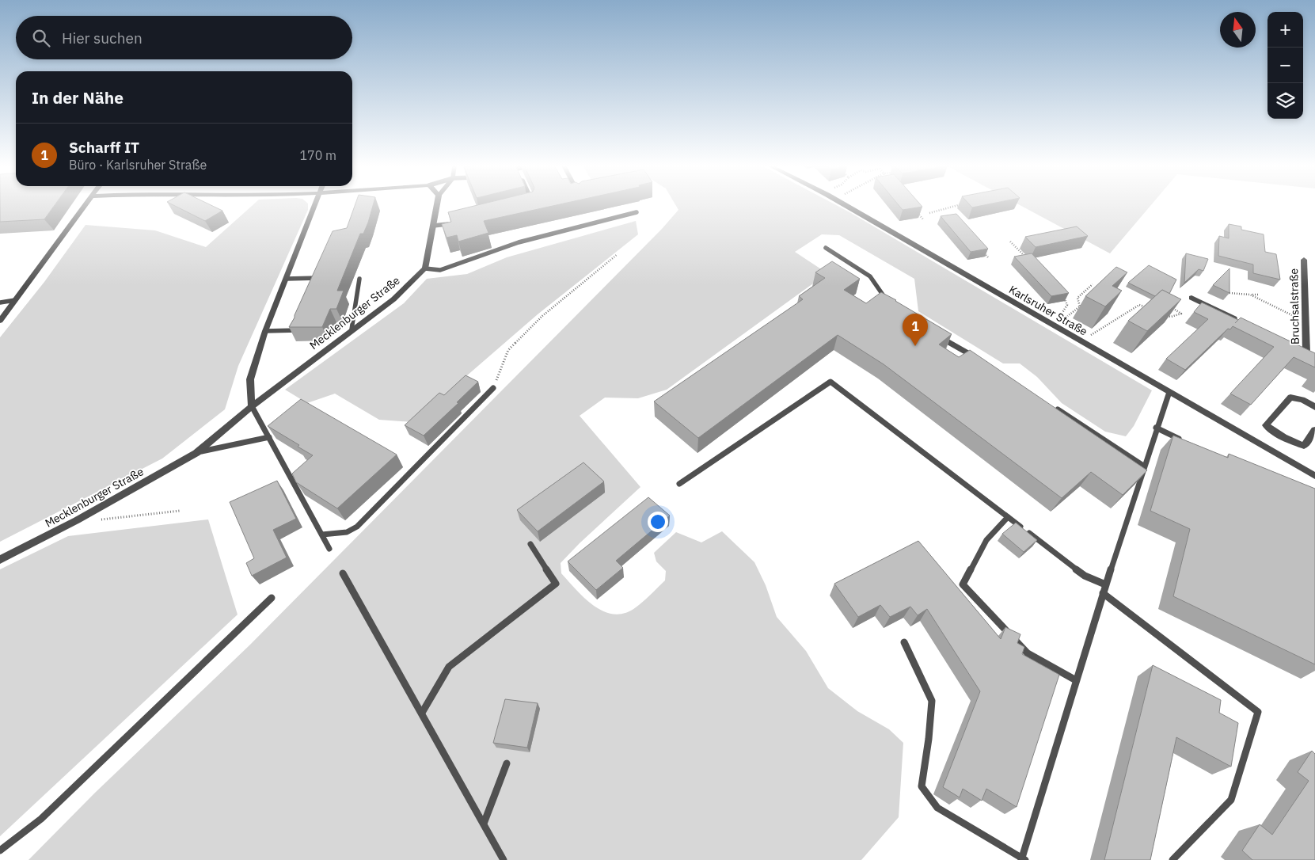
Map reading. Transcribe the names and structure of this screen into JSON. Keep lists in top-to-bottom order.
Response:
{
  "streets": {
    "street": ["Bruchsalstraße", "Karlsruher Straße", "Mecklenburger Straße"]
  },
  "north": "top",
  "page": {
    "map_buttons": ["+", "−"],
    "search": "Hier suchen",
    "heading": "In der Nähe",
    "list": [
      {
        "mark": "1",
        "name": "Scharff IT",
        "note": "Büro · Karlsruher Straße",
        "value": "170 m"
      }
    ],
    "pins": "1"
  }
}
